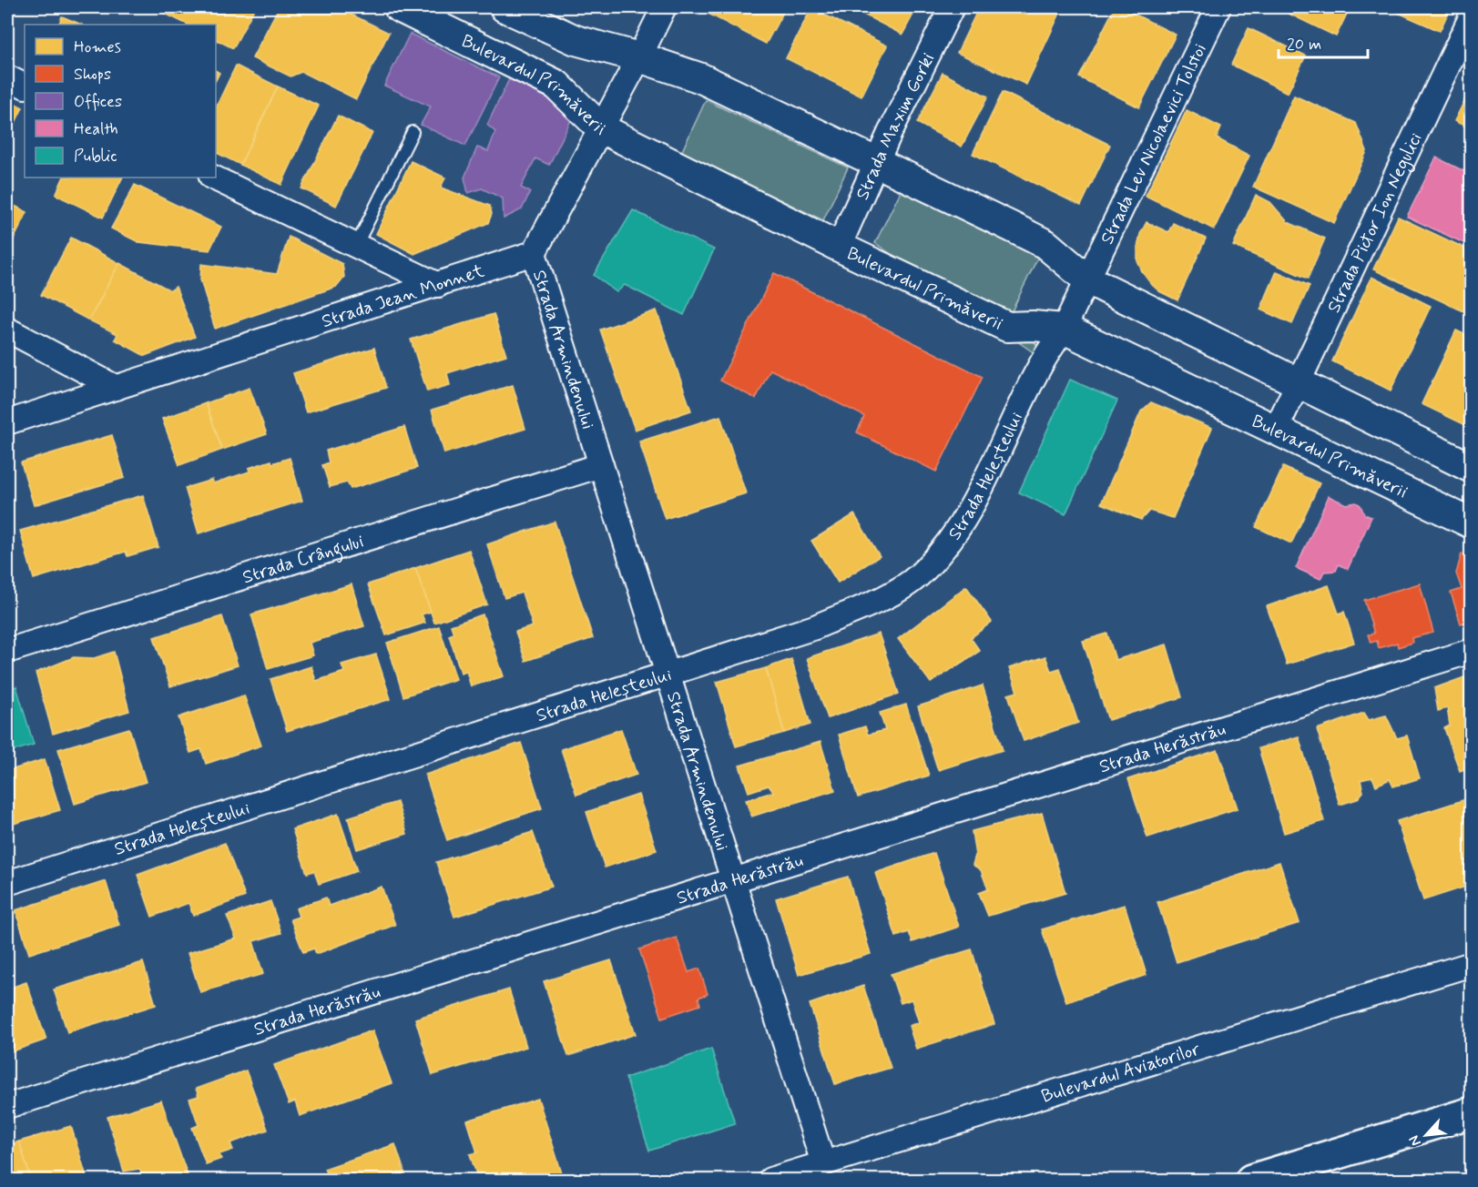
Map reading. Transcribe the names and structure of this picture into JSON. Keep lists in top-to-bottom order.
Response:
{
  "streets": {
    "street": [
      "Bulevardul Primăverii",
      "Strada Maxim Gorki",
      "Strada Lev Nicolaevici Tolstoi",
      "Strada Pictor Ion Negulici",
      "Strada Jean Monnet",
      "Strada Armindenului",
      "Strada Heleșteului",
      "Strada Crângului",
      "Strada Herăstrău",
      "Bulevardul Aviatorilor"
    ]
  },
  "crossings": [
    ["Bulevardul Primăverii", "Strada Maxim Gorki"],
    ["Bulevardul Primăverii", "Strada Lev Nicolaevici Tolstoi"],
    ["Bulevardul Primăverii", "Strada Pictor Ion Negulici"],
    ["Bulevardul Primăverii", "Strada Heleșteului"],
    ["Strada Lev Nicolaevici Tolstoi", "Strada Heleșteului"],
    ["Strada Jean Monnet", "Strada Armindenului"],
    ["Strada Armindenului", "Strada Heleșteului"],
    ["Strada Armindenului", "Strada Crângului"],
    ["Strada Armindenului", "Strada Herăstrău"],
    ["Strada Armindenului", "Bulevardul Aviatorilor"]
  ],
  "legend": [
    "Homes",
    "Shops",
    "Offices",
    "Health",
    "Public"
  ],
  "scale_bar": "20 m",
  "north": "bottom left"
}
